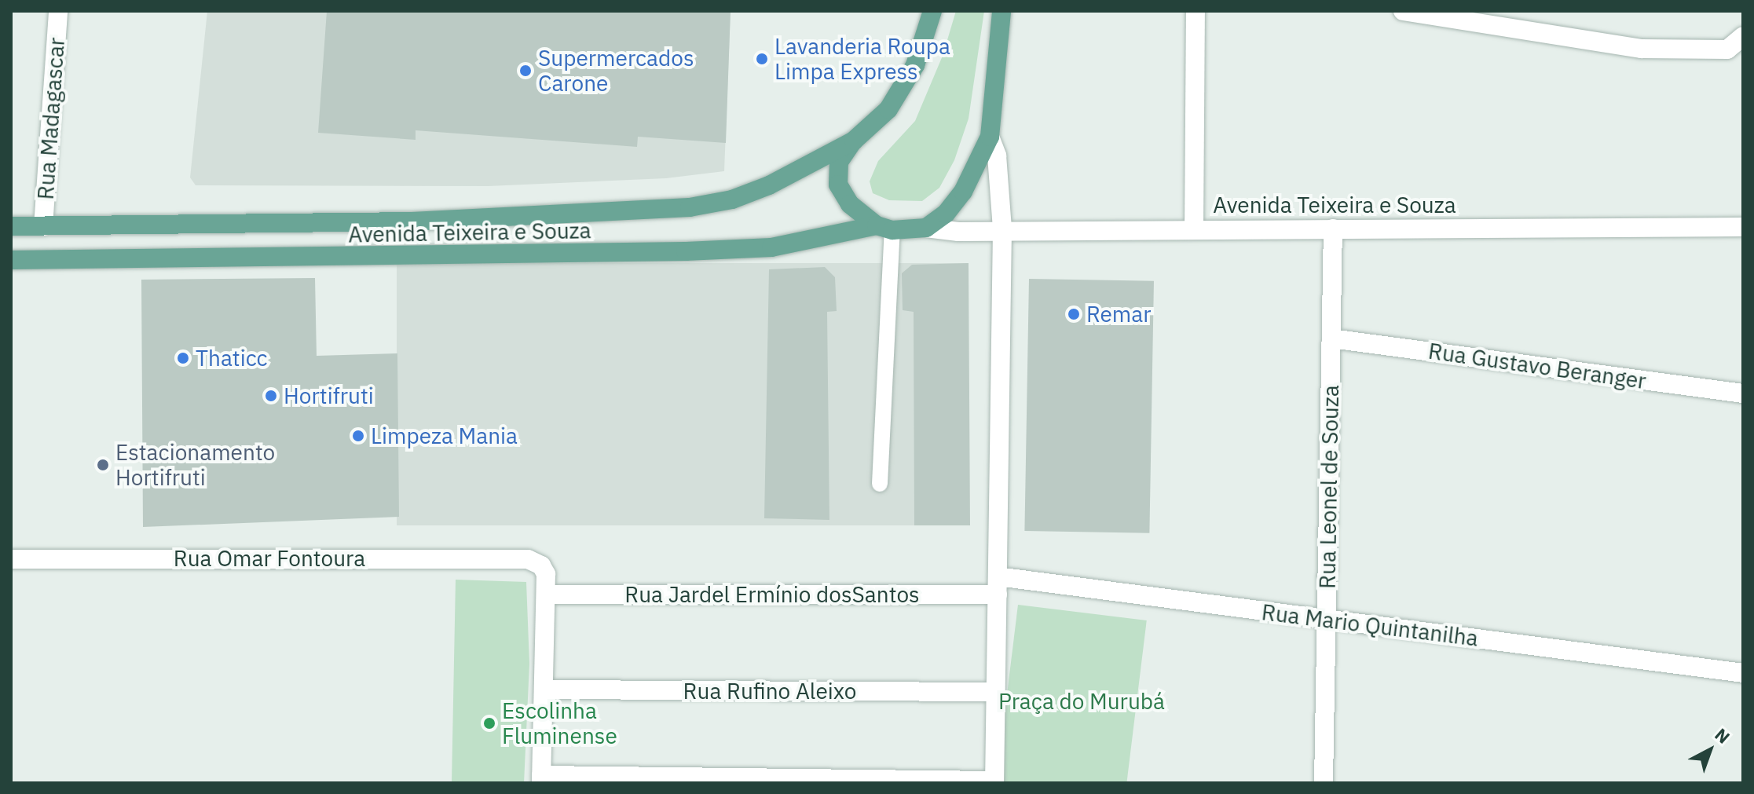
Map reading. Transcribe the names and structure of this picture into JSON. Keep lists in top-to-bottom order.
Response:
{
  "streets": {
    "main road": ["Avenida Teixeira e Souza"],
    "street": [
      "Rua Madagascar",
      "Rua Gustavo Beranger",
      "Rua Leonel de Souza",
      "Rua Omar Fontoura",
      "Rua Jardel Ermínio dosSantos",
      "Rua Mario Quintanilha",
      "Rua Rufino Aleixo"
    ]
  },
  "crossings": [
    ["Rua Madagascar", "Avenida Teixeira e Souza"],
    ["Avenida Teixeira e Souza", "Rua Leonel de Souza"],
    ["Rua Gustavo Beranger", "Rua Leonel de Souza"],
    ["Rua Leonel de Souza", "Rua Mario Quintanilha"],
    ["Rua Omar Fontoura", "Rua Jardel Ermínio dosSantos"],
    ["Rua Jardel Ermínio dosSantos", "Rua Mario Quintanilha"]
  ],
  "parks": ["Praça do Murubá"],
  "places": [
    "Lavanderia Roupa Limpa Express",
    "Supermercados Carone",
    "Remar",
    "Thaticc",
    "Hortifruti",
    "Limpeza Mania",
    "Estacionamento Hortifruti",
    "Escolinha Fluminense"
  ],
  "north": "top right"
}
